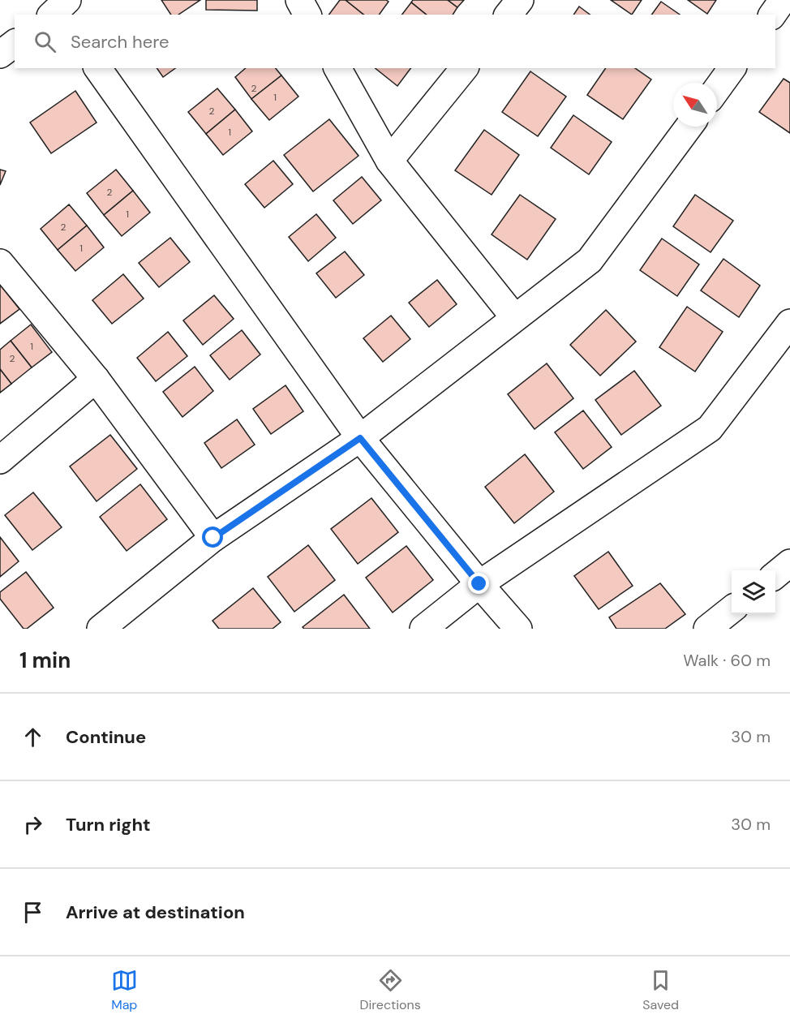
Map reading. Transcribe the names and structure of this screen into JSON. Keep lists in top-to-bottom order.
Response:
{
  "house_numbers": [
    "2",
    "1",
    "2",
    "1",
    "2",
    "1",
    "2",
    "1",
    "1",
    "2"
  ],
  "north": "top left",
  "page": {
    "search": "Search here",
    "heading": ["1 min", "Walk · 60 m"],
    "list": [
      ["Continue", "30 m"],
      ["Turn right", "30 m"],
      "Arrive at destination"
    ],
    "nav": ["Map", "Directions", "Saved"]
  }
}
